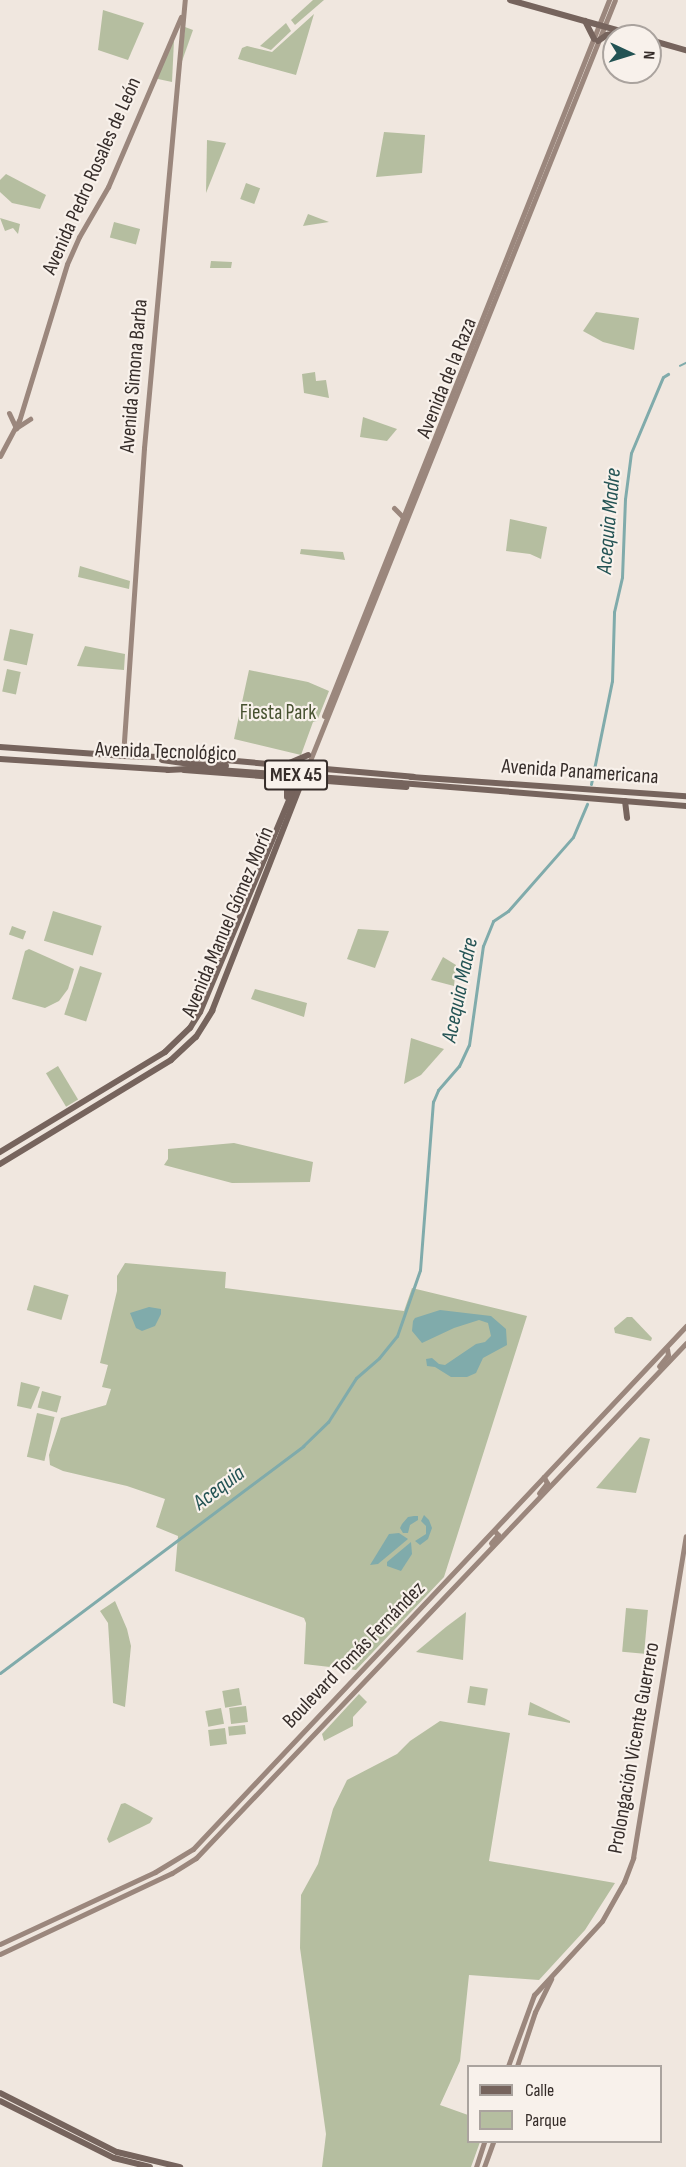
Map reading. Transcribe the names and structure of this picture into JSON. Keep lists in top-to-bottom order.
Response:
{
  "streets": {
    "main road": [
      "Avenida Pedro Rosales de León",
      "Avenida Simona Barba",
      "Avenida de la Raza",
      "Avenida Tecnológico",
      "Avenida Panamericana",
      "MEX 45",
      "Avenida Manuel Gómez Morín",
      "Boulevard Tomás Fernández",
      "Prolongación Vicente Guerrero"
    ]
  },
  "crossings": [
    ["Avenida Pedro Rosales de León", "Avenida Simona Barba"],
    ["Avenida Simona Barba", "Avenida Tecnológico"],
    ["Avenida de la Raza", "Avenida Manuel Gómez Morín"],
    ["Avenida Tecnológico", "Avenida Panamericana"]
  ],
  "water": ["Acequia Madre", "Acequia"],
  "parks": ["Fiesta Park"],
  "legend": ["Calle", "Parque"],
  "north": "right"
}
